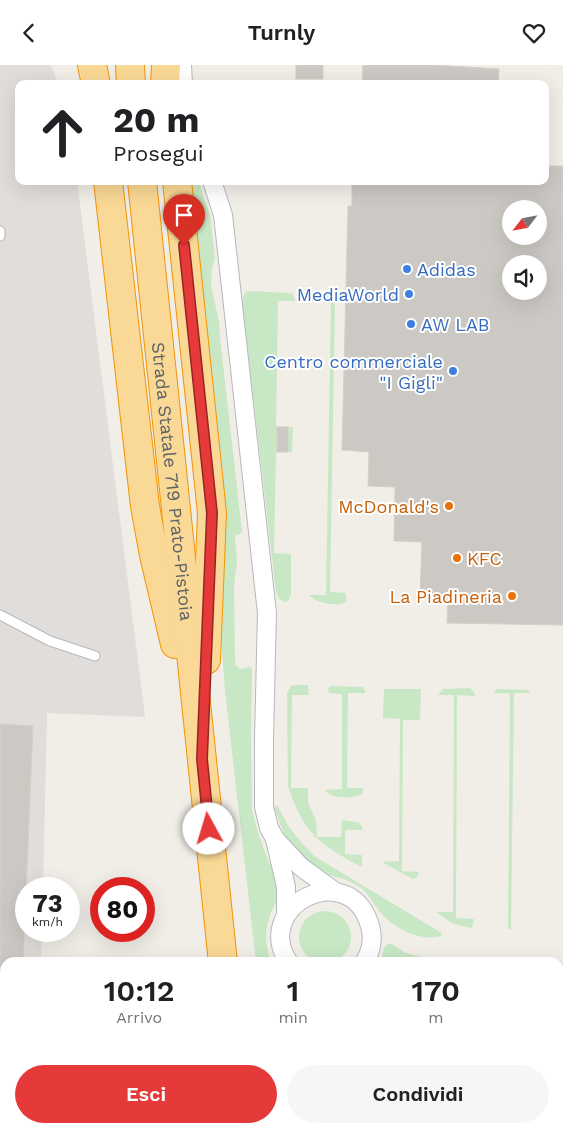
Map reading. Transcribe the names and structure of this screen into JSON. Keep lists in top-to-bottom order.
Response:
{
  "streets": {
    "highway": ["Strada Statale 719 Prato-Pistoia"]
  },
  "places": [
    "Adidas",
    "MediaWorld",
    "AW LAB",
    "Centro commerciale \"I Gigli\"",
    "McDonald's",
    "KFC",
    "La Piadineria"
  ],
  "north": "bottom left",
  "page": {
    "header": "Turnly",
    "turn": ["20 m", "Prosegui"],
    "speed": "73 km/h",
    "limit": "80",
    "eta": [
      "10:12",
      "Arrivo",
      "1",
      "min",
      "170",
      "m"
    ],
    "buttons": ["Esci", "Condividi"]
  }
}
